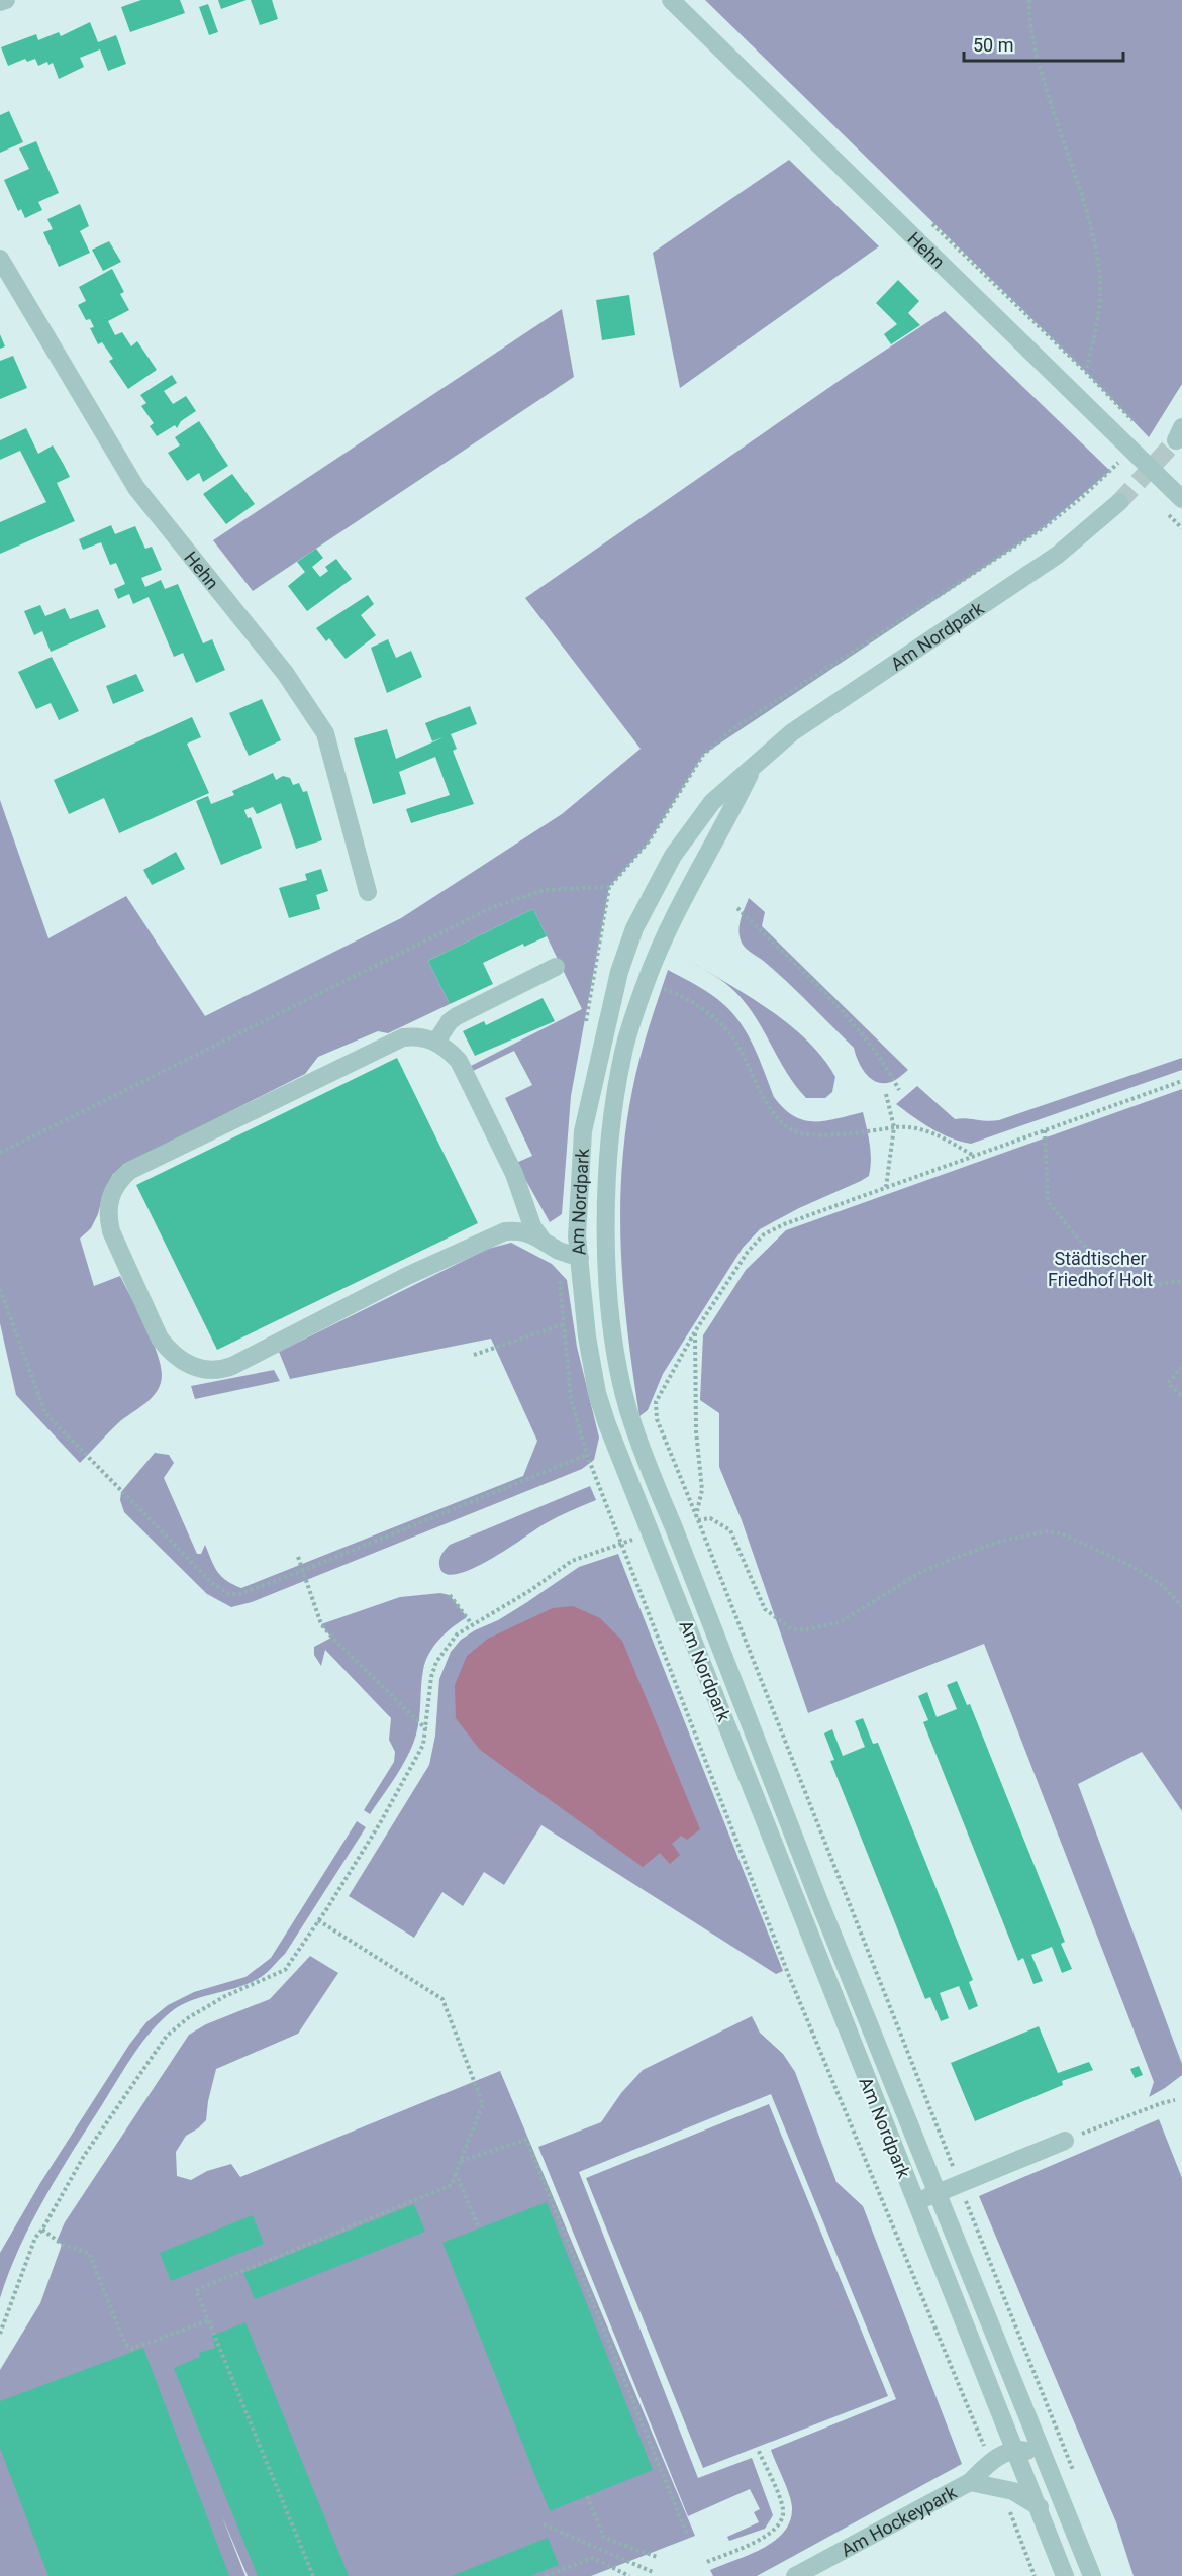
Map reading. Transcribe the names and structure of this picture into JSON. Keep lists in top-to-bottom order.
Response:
{
  "streets": {
    "street": ["Hehn", "Am Nordpark", "Am Hockeypark"]
  },
  "crossings": [
    ["Am Nordpark", "Am Hockeypark"]
  ],
  "parks": ["Städtischer Friedhof Holt"],
  "scale_bar": "50 m"
}
